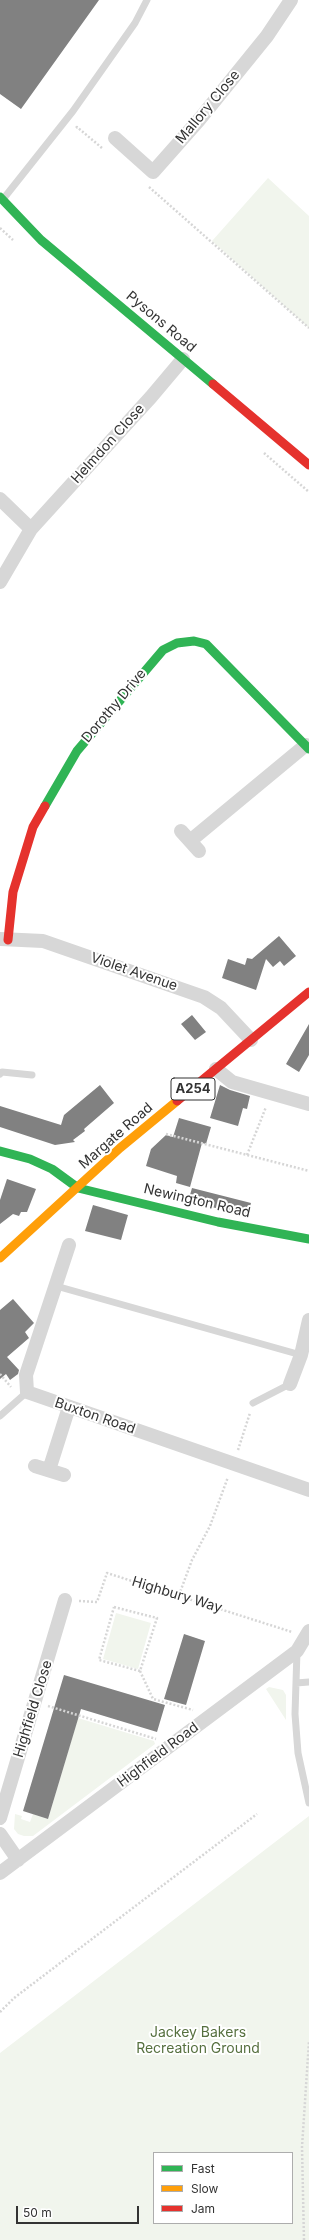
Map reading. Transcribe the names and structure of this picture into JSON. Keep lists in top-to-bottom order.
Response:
{
  "streets": {
    "street": [
      "Mallory Close",
      "Pysons Road",
      "Helmdon Close",
      "Dorothy Drive",
      "Violet Avenue",
      "A254",
      "Margate Road",
      "Newington Road",
      "Buxton Road",
      "Highfield Close",
      "Highfield Road"
    ],
    "path": ["Highbury Way"]
  },
  "crossings": [
    ["Pysons Road", "Helmdon Close"],
    ["Dorothy Drive", "Violet Avenue"],
    ["Violet Avenue", "Margate Road"],
    ["Margate Road", "Newington Road"],
    ["Highbury Way", "Highfield Close"],
    ["Highbury Way", "Highfield Road"]
  ],
  "parks": ["Jackey Bakers Recreation Ground"],
  "legend": ["Fast", "Slow", "Jam"],
  "scale_bar": "50 m"
}
